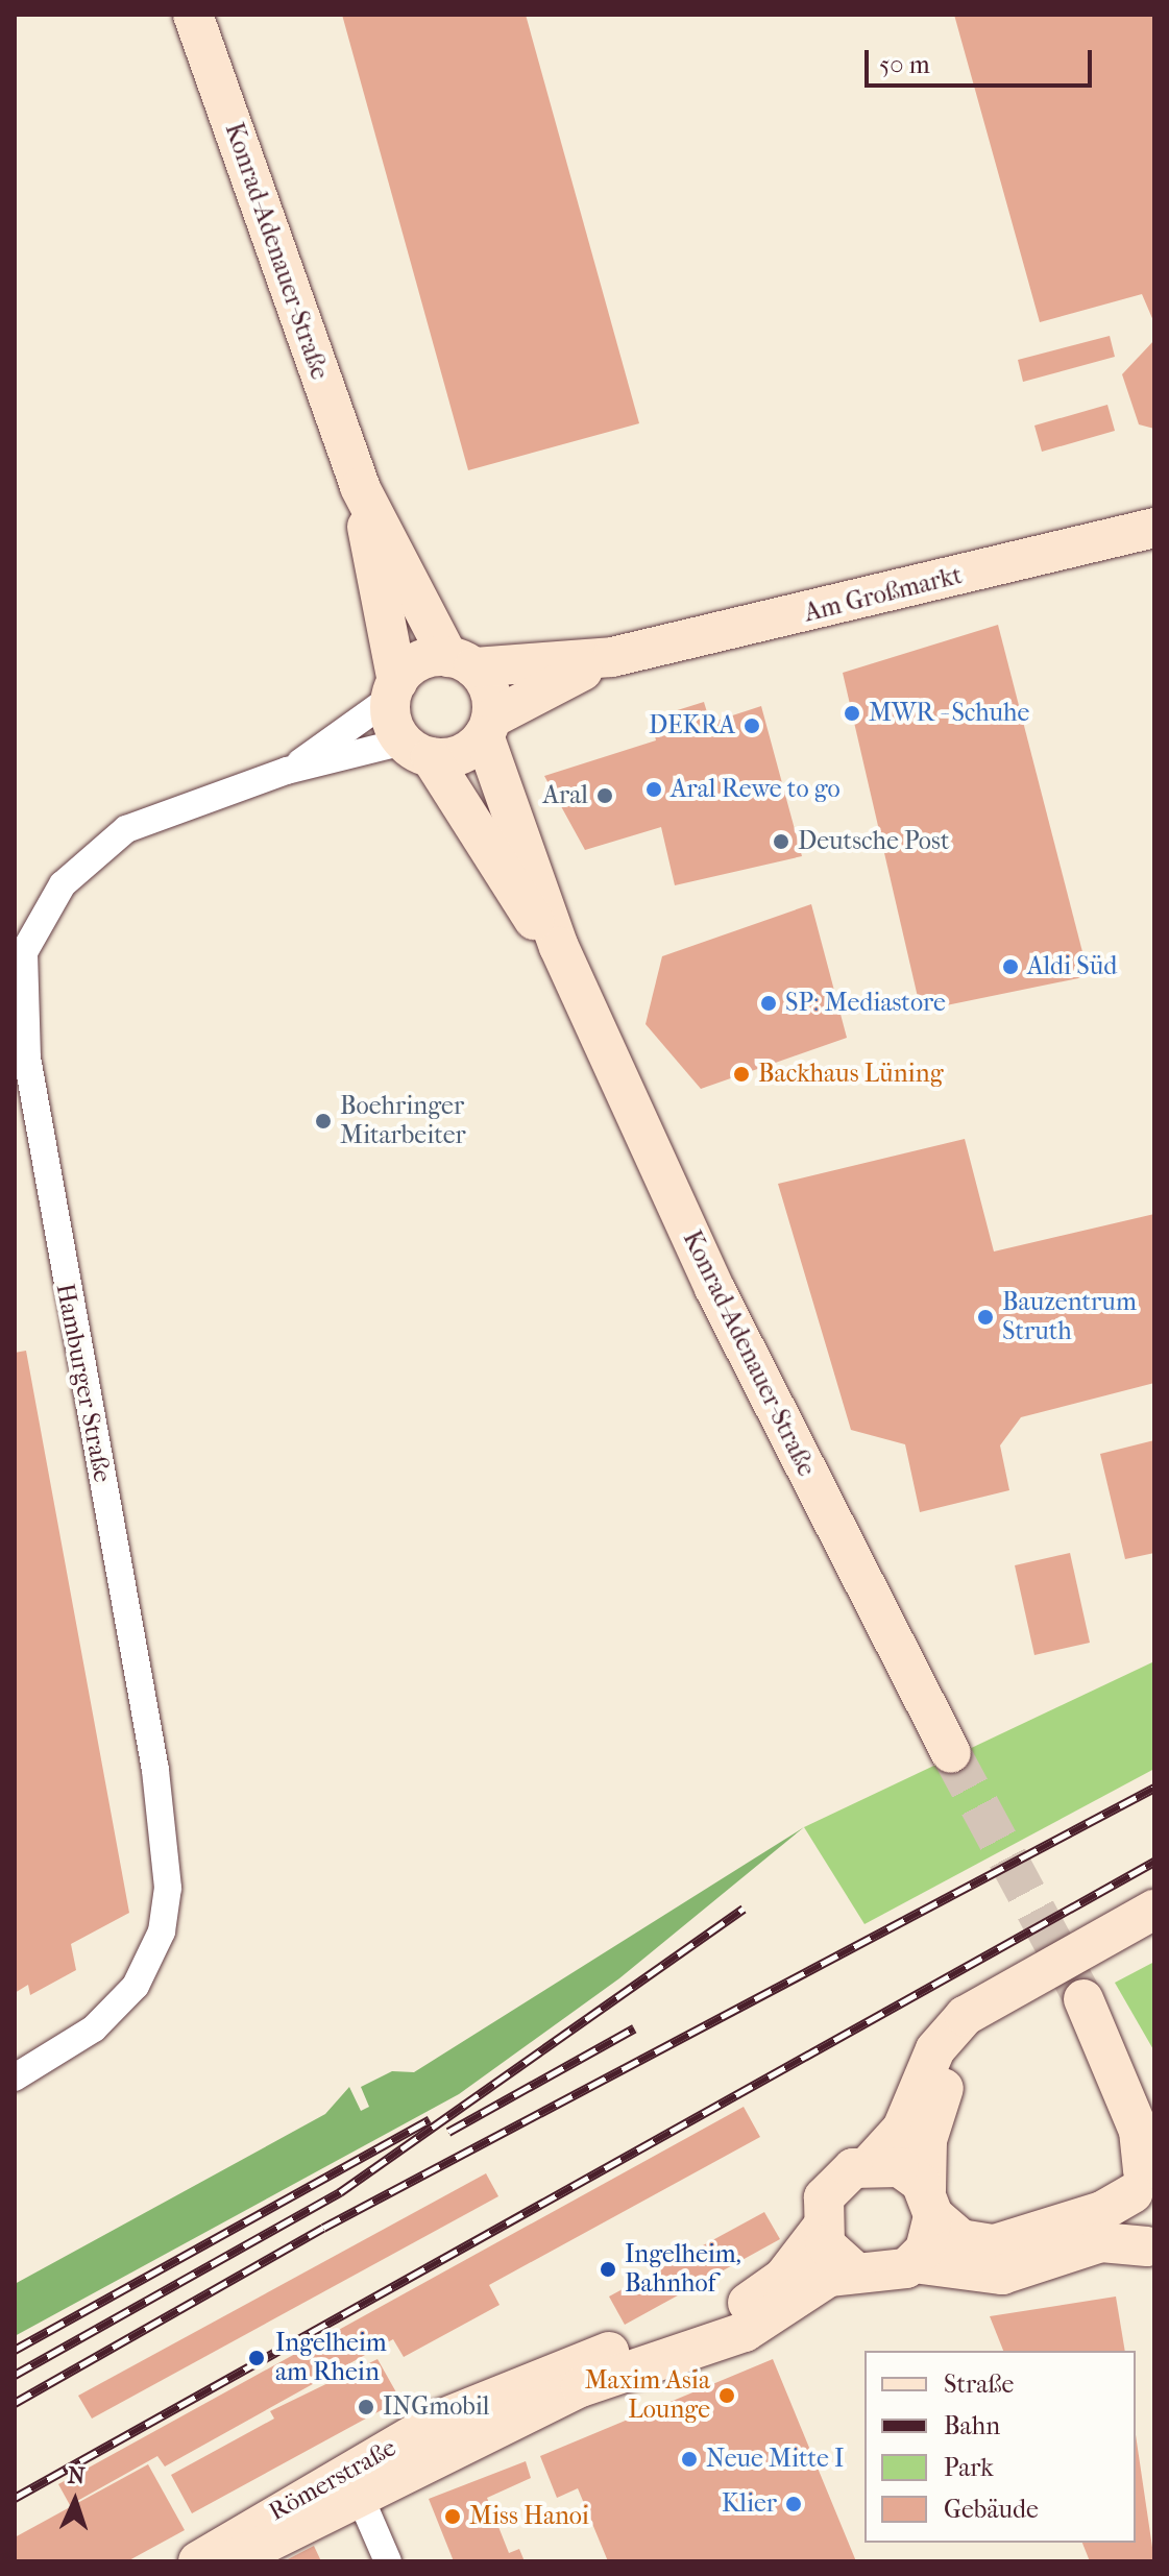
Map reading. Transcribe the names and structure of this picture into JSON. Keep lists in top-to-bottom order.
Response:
{
  "streets": {
    "main road": ["Konrad-Adenauer-Straße", "Am Großmarkt", "Römerstraße"],
    "street": ["Hamburger Straße"]
  },
  "crossings": [
    ["Konrad-Adenauer-Straße", "Am Großmarkt"],
    ["Konrad-Adenauer-Straße", "Hamburger Straße"],
    ["Am Großmarkt", "Hamburger Straße"]
  ],
  "places": [
    "MWR - Schuhe",
    "DEKRA",
    "Aral Rewe to go",
    "Aral",
    "Deutsche Post",
    "Aldi Süd",
    "SP: Mediastore",
    "Backhaus Lüning",
    "Boehringer Mitarbeiter",
    "Bauzentrum Struth",
    "Ingelheim, Bahnhof",
    "Ingelheim am Rhein",
    "Maxim Asia Lounge",
    "INGmobil",
    "Neue Mitte I",
    "Klier",
    "Miss Hanoi"
  ],
  "legend": [
    "Straße",
    "Bahn",
    "Park",
    "Gebäude"
  ],
  "scale_bar": "50 m",
  "north": "top"
}
